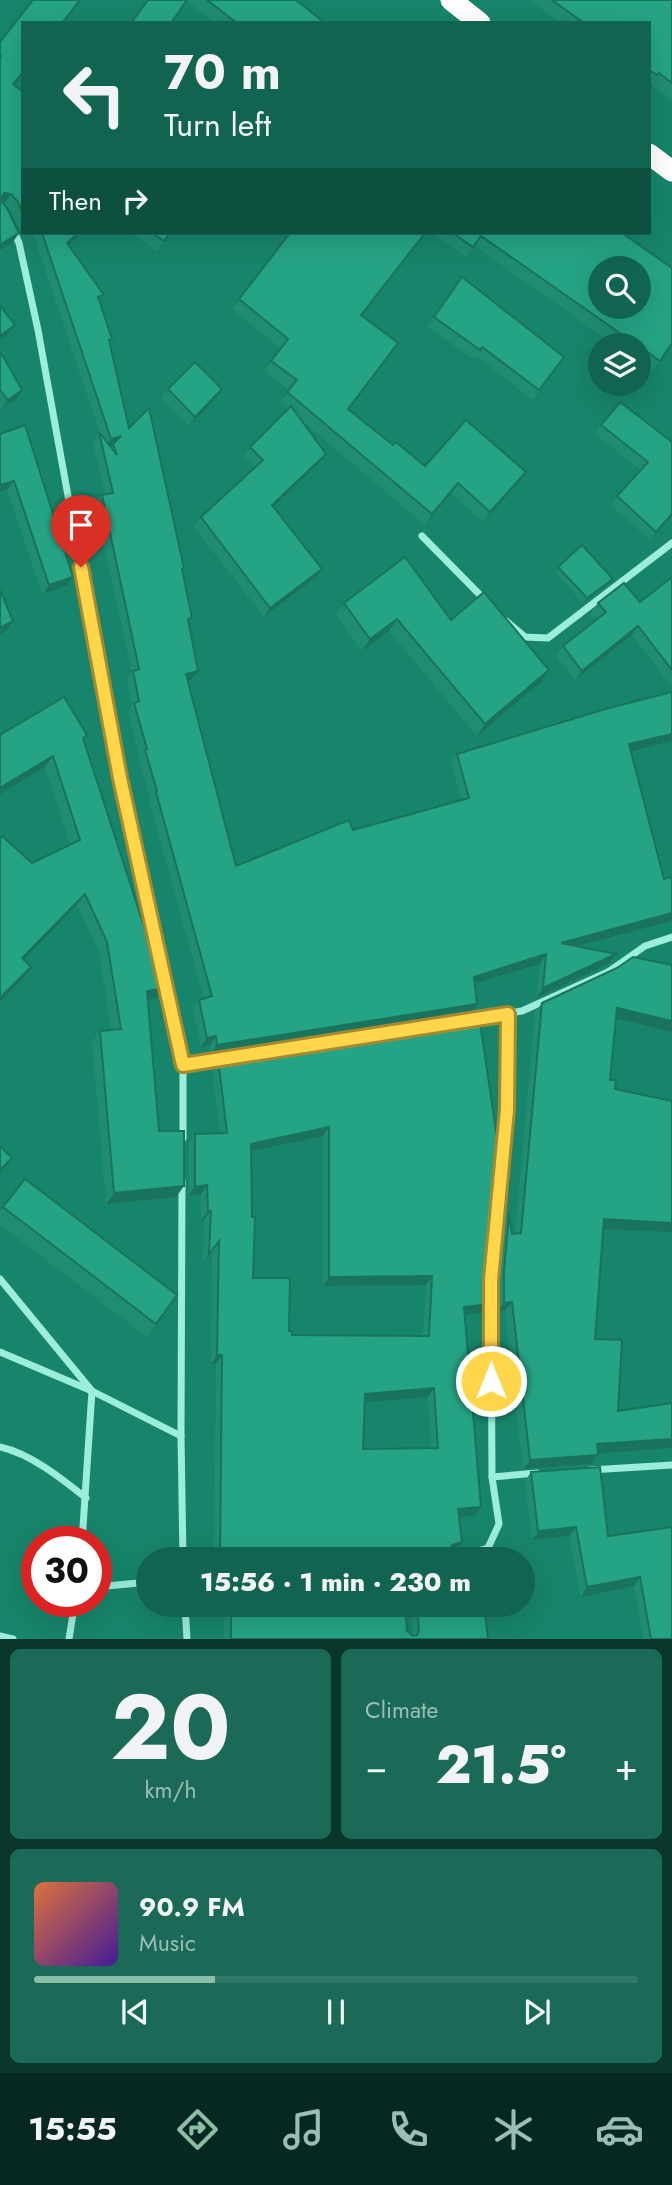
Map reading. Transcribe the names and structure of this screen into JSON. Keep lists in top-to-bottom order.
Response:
{
  "page": {
    "turn": ["70 m", "Turn left"],
    "then": "Then",
    "limit": "30",
    "trip": "15:56 · 1 min · 230 m",
    "tile": [
      ["20", "km/h"],
      "Climate"
    ],
    "heat": ["−", "21.5°", "+"],
    "song": ["90.9 FM", "Music"],
    "tabs": "15:55"
  }
}
